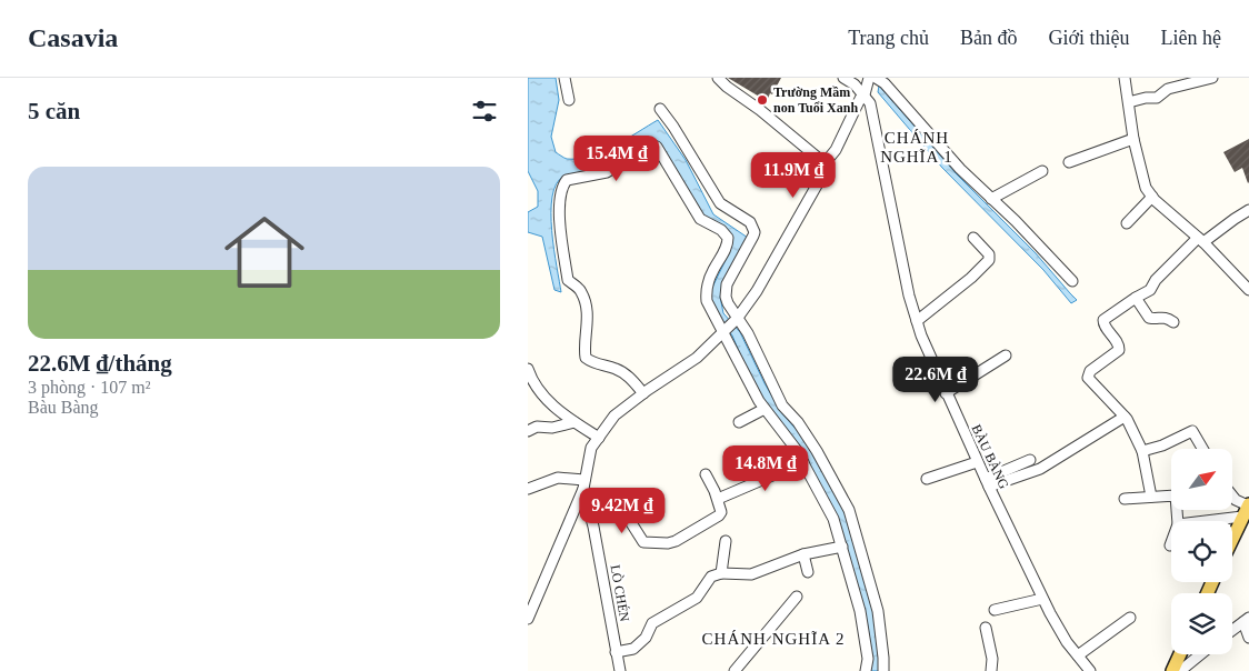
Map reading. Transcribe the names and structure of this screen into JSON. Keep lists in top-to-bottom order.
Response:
{
  "streets": {
    "street": ["BÀU BÀNG", "LÒ CHÉN"]
  },
  "districts": ["CHÁNH NGHĨA 1", "CHÁNH NGHĨA 2"],
  "places": ["Trường Mầm non Tuổi Xanh"],
  "north": "top right",
  "page": {
    "header": "Casavia",
    "nav": [
      "Trang chủ",
      "Bản đồ",
      "Giới thiệu",
      "Liên hệ"
    ],
    "heading": "5 căn",
    "price": [
      "15.4M ₫",
      "11.9M ₫",
      "22.6M ₫",
      "14.8M ₫",
      "9.42M ₫"
    ],
    "list": [
      {
        "name": "22.6M ₫/tháng",
        "note": "3 phòng · 107 m² · Bàu Bàng"
      }
    ]
  }
}
